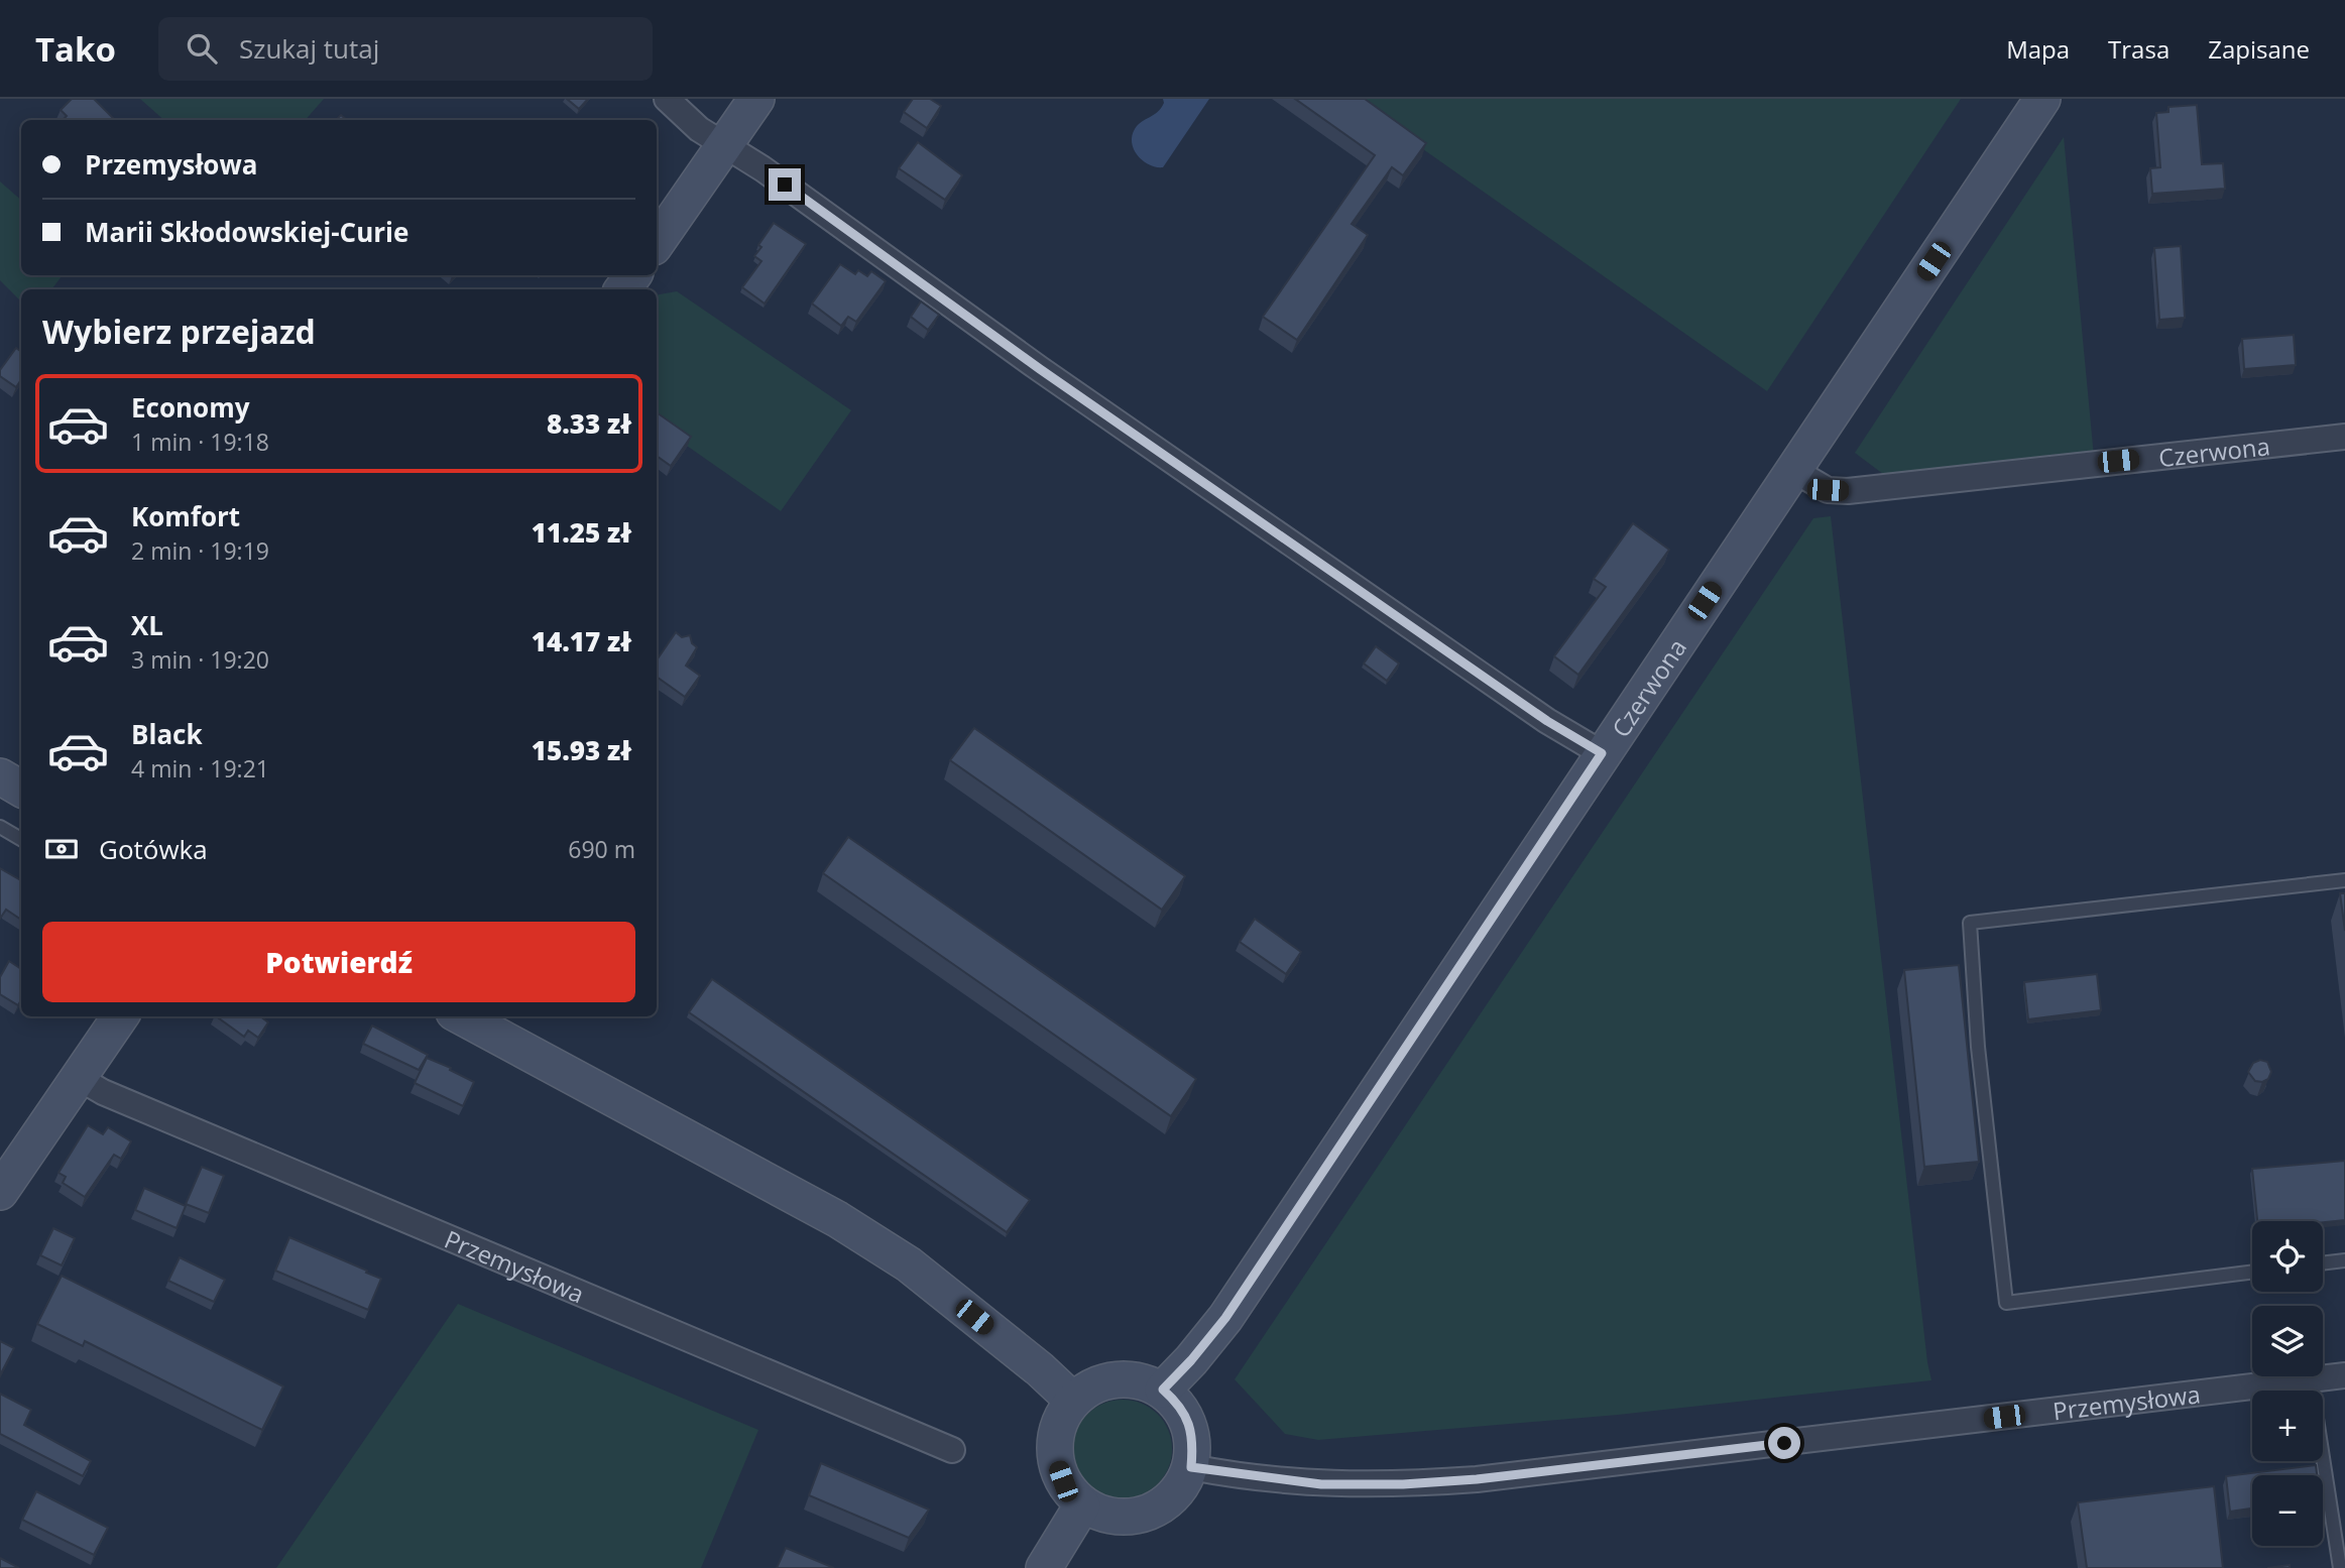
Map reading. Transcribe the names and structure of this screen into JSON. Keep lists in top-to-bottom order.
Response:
{
  "streets": {
    "main road": ["Czerwona"],
    "street": ["Przemysłowa"]
  },
  "crossings": [
    ["Czerwona", "Przemysłowa"]
  ],
  "page": {
    "header": "Tako",
    "search": "Szukaj tutaj",
    "nav": ["Mapa", "Trasa", "Zapisane"],
    "banner": ["Przemysłowa", "Marii Skłodowskiej-Curie"],
    "heading": "Wybierz przejazd",
    "list": [
      {
        "name": "Economy",
        "note": "1 min · 19:18",
        "value": "8.33 zł"
      },
      {
        "name": "Komfort",
        "note": "2 min · 19:19",
        "value": "11.25 zł"
      },
      {
        "name": "XL",
        "note": "3 min · 19:20",
        "value": "14.17 zł"
      },
      {
        "name": "Black",
        "note": "4 min · 19:21",
        "value": "15.93 zł"
      }
    ],
    "pay": ["Gotówka", "690 m"],
    "buttons": "Potwierdź",
    "map_buttons": ["+", "−"]
  }
}
